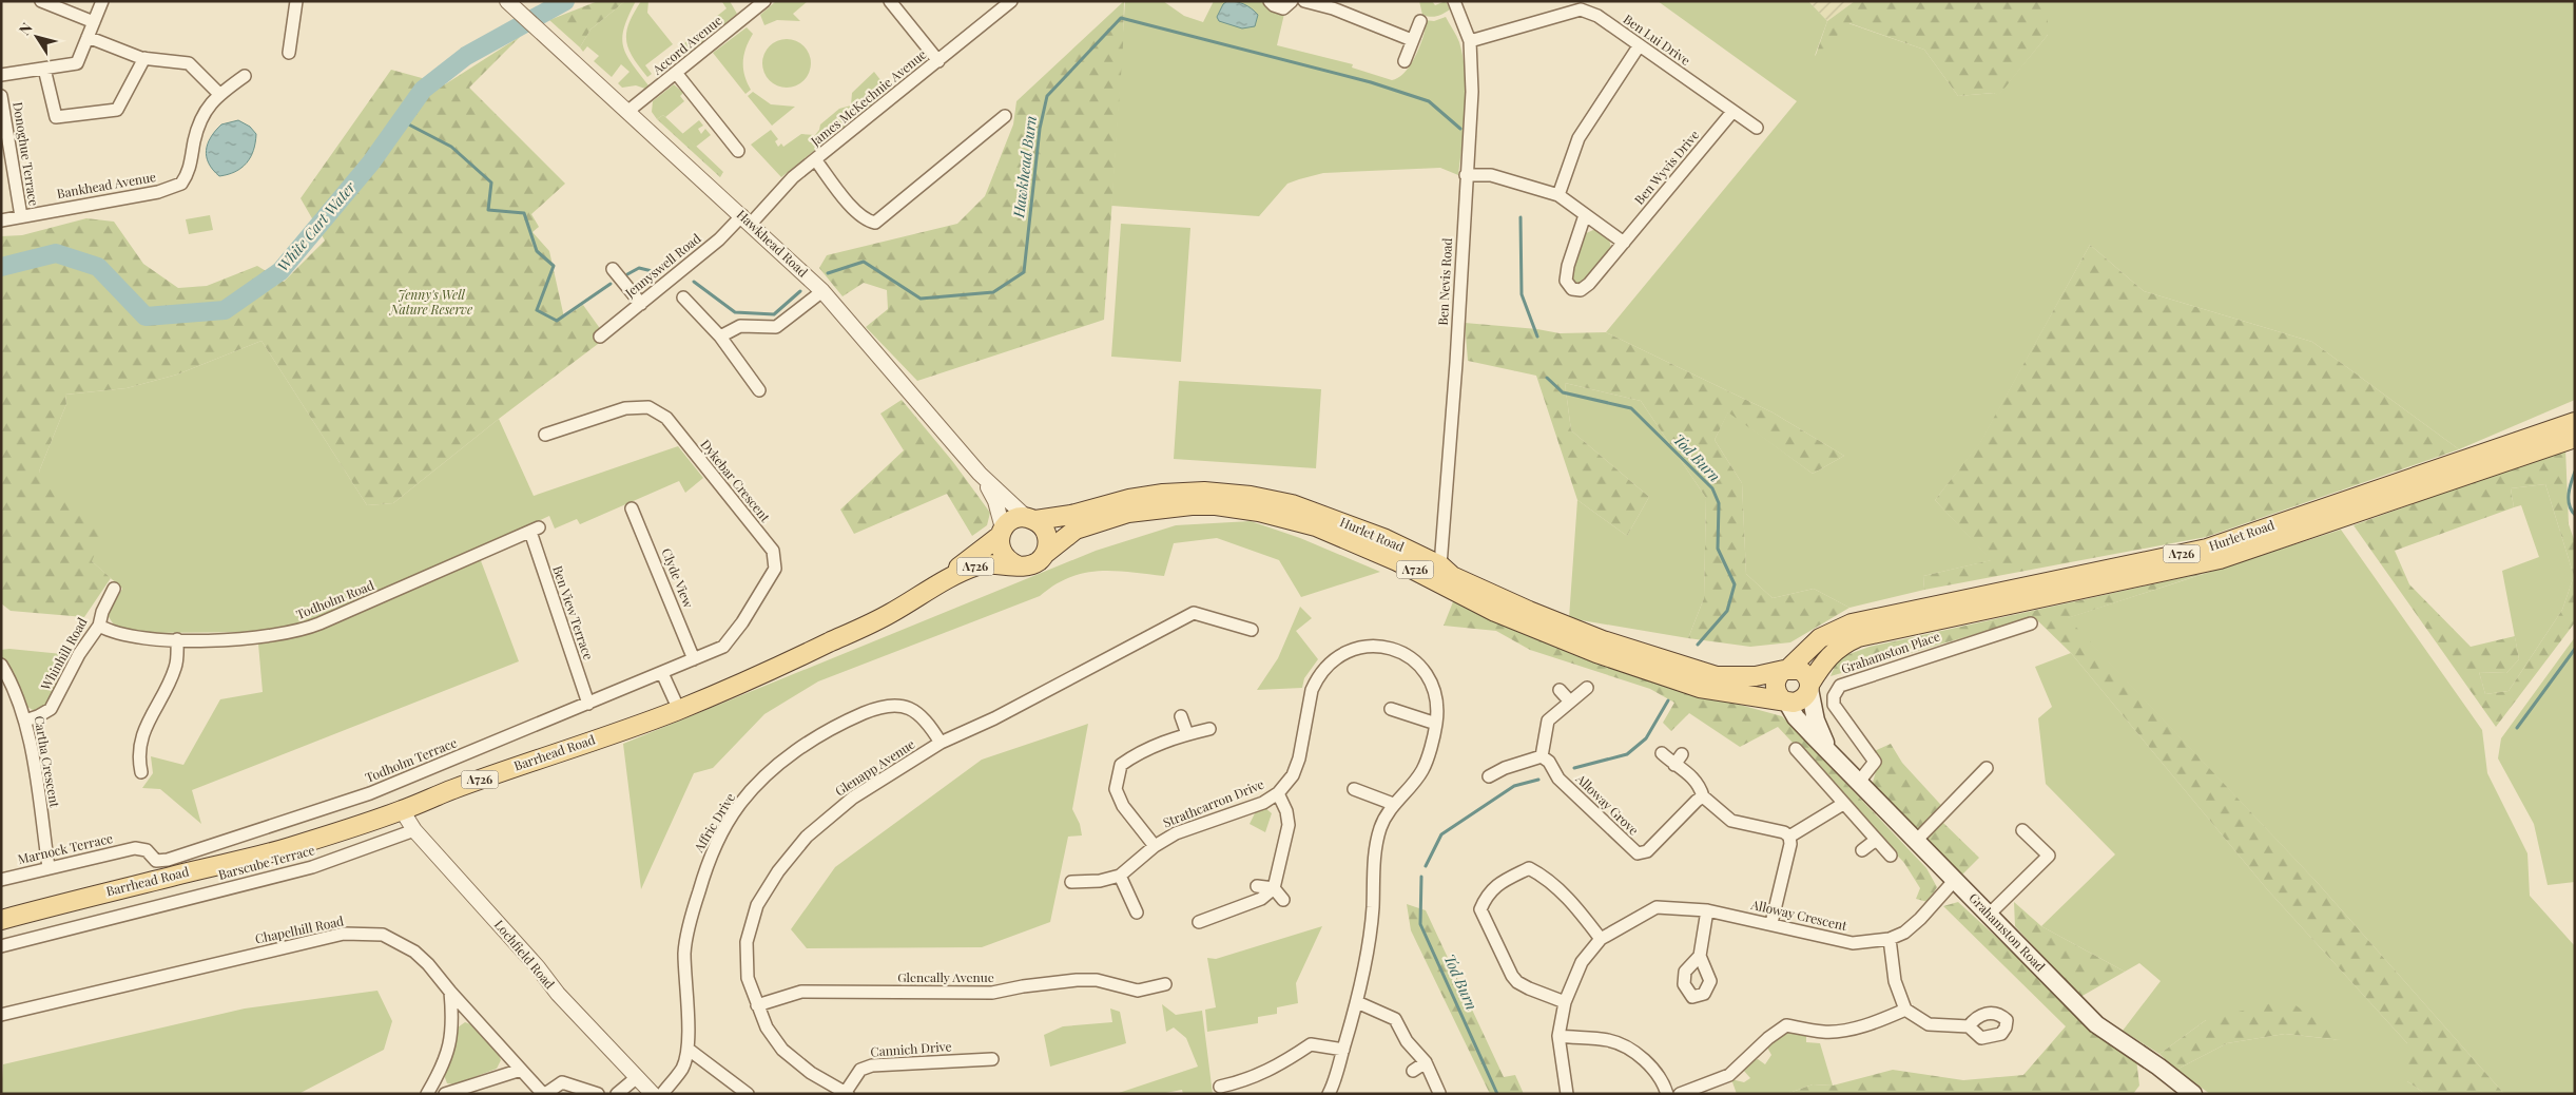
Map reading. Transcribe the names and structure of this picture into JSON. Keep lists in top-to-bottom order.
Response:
{
  "streets": {
    "main road": [
      "Hurlet Road",
      "A726",
      "Barrhead Road",
      "Grahamston Road"
    ],
    "street": [
      "Ben Lui Drive",
      "Accord Avenue",
      "James McKechnie Avenue",
      "Donoghue Terrace",
      "Ben Wyvis Drive",
      "Bankhead Avenue",
      "Hawkhead Road",
      "Jennyswell Road",
      "Ben Nevis Road",
      "Dykebar Crescent",
      "Clyde View",
      "Todholm Road",
      "Ben View Terrace",
      "Grahamston Place",
      "Whinhill Road",
      "Todholm Terrace",
      "Cartha Crescent",
      "Glenapp Avenue",
      "Strathcarron Drive",
      "Alloway Grove",
      "Affric Drive",
      "Marnock Terrace",
      "Barscube Terrace",
      "Alloway Crescent",
      "Chapelhill Road",
      "Lochfield Road",
      "Glencally Avenue",
      "Cannich Drive"
    ]
  },
  "crossings": [
    ["Ben Lui Drive", "Ben Wyvis Drive"],
    ["Ben Lui Drive", "Ben Nevis Road"],
    ["Accord Avenue", "Hawkhead Road"],
    ["James McKechnie Avenue", "Hawkhead Road"],
    ["James McKechnie Avenue", "Jennyswell Road"],
    ["Donoghue Terrace", "Bankhead Avenue"],
    ["Hawkhead Road", "Jennyswell Road"],
    ["Hawkhead Road", "Hurlet Road"],
    ["Hawkhead Road", "Barrhead Road"],
    ["Ben Nevis Road", "Hurlet Road"],
    ["Dykebar Crescent", "Clyde View"],
    ["Dykebar Crescent", "Todholm Terrace"],
    ["Hurlet Road", "Barrhead Road"],
    ["Hurlet Road", "Grahamston Road"],
    ["Clyde View", "Todholm Terrace"],
    ["Todholm Road", "Ben View Terrace"],
    ["Todholm Road", "Whinhill Road"],
    ["Ben View Terrace", "Todholm Terrace"],
    ["Grahamston Place", "Grahamston Road"],
    ["Whinhill Road", "Cartha Crescent"],
    ["Barrhead Road", "Lochfield Road"],
    ["Todholm Terrace", "Marnock Terrace"],
    ["Cartha Crescent", "Marnock Terrace"],
    ["Glenapp Avenue", "Affric Drive"],
    ["Glenapp Avenue", "Glencally Avenue"],
    ["Glenapp Avenue", "Cannich Drive"],
    ["Barscube Terrace", "Lochfield Road"],
    ["Alloway Crescent", "Grahamston Road"]
  ],
  "water": ["Hawkhead Burn", "White Cart Water", "Tod Burn"],
  "parks": ["Jenny's Well Nature Reserve"],
  "north": "top left"
}
